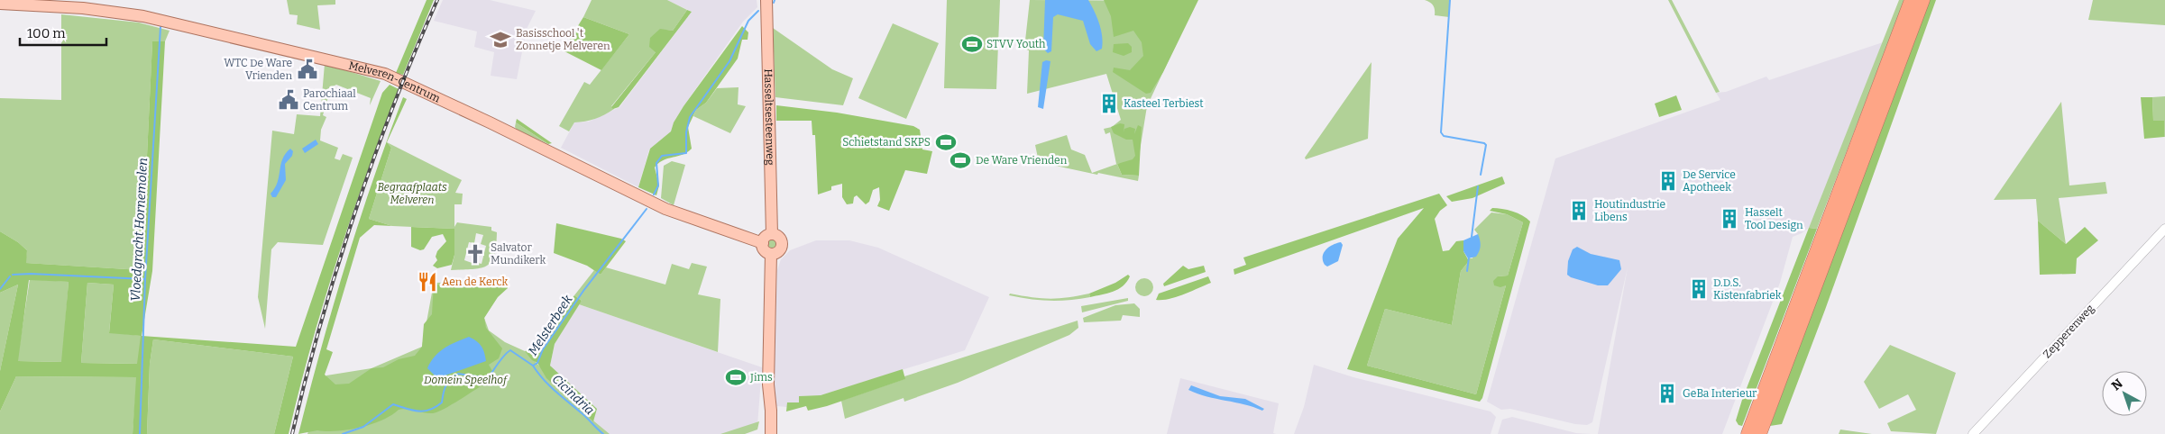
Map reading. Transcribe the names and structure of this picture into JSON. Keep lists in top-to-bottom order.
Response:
{
  "streets": {
    "main road": ["Melveren-Centrum", "Hasseltsesteenweg"],
    "street": ["Zepperenweg"]
  },
  "crossings": [
    ["Melveren-Centrum", "Hasseltsesteenweg"]
  ],
  "water": ["Vloedgracht Hornemolen", "Melsterbeek", "Cicindria"],
  "parks": ["Begraafplaats Melveren", "Domein Speelhof"],
  "places": {
    "school or university": ["Basisschool 't Zonnetje Melveren"],
    "sports": [
      "STVV Youth",
      "Schietstand SKPS",
      "De Ware Vrienden",
      "Jims"
    ],
    "public building": ["WTC De Ware Vrienden", "Parochiaal Centrum"],
    "building": [
      "Kasteel Terbiest",
      "De Service Apotheek",
      "Houtindustrie Libens",
      "Hasselt Tool Design",
      "D.D.S. Kistenfabriek",
      "GeBa Interieur"
    ],
    "church": ["Salvator Mundikerk"],
    "restaurant": ["Aen de Kerck"]
  },
  "scale_bar": "100 m",
  "north": "top left"
}
